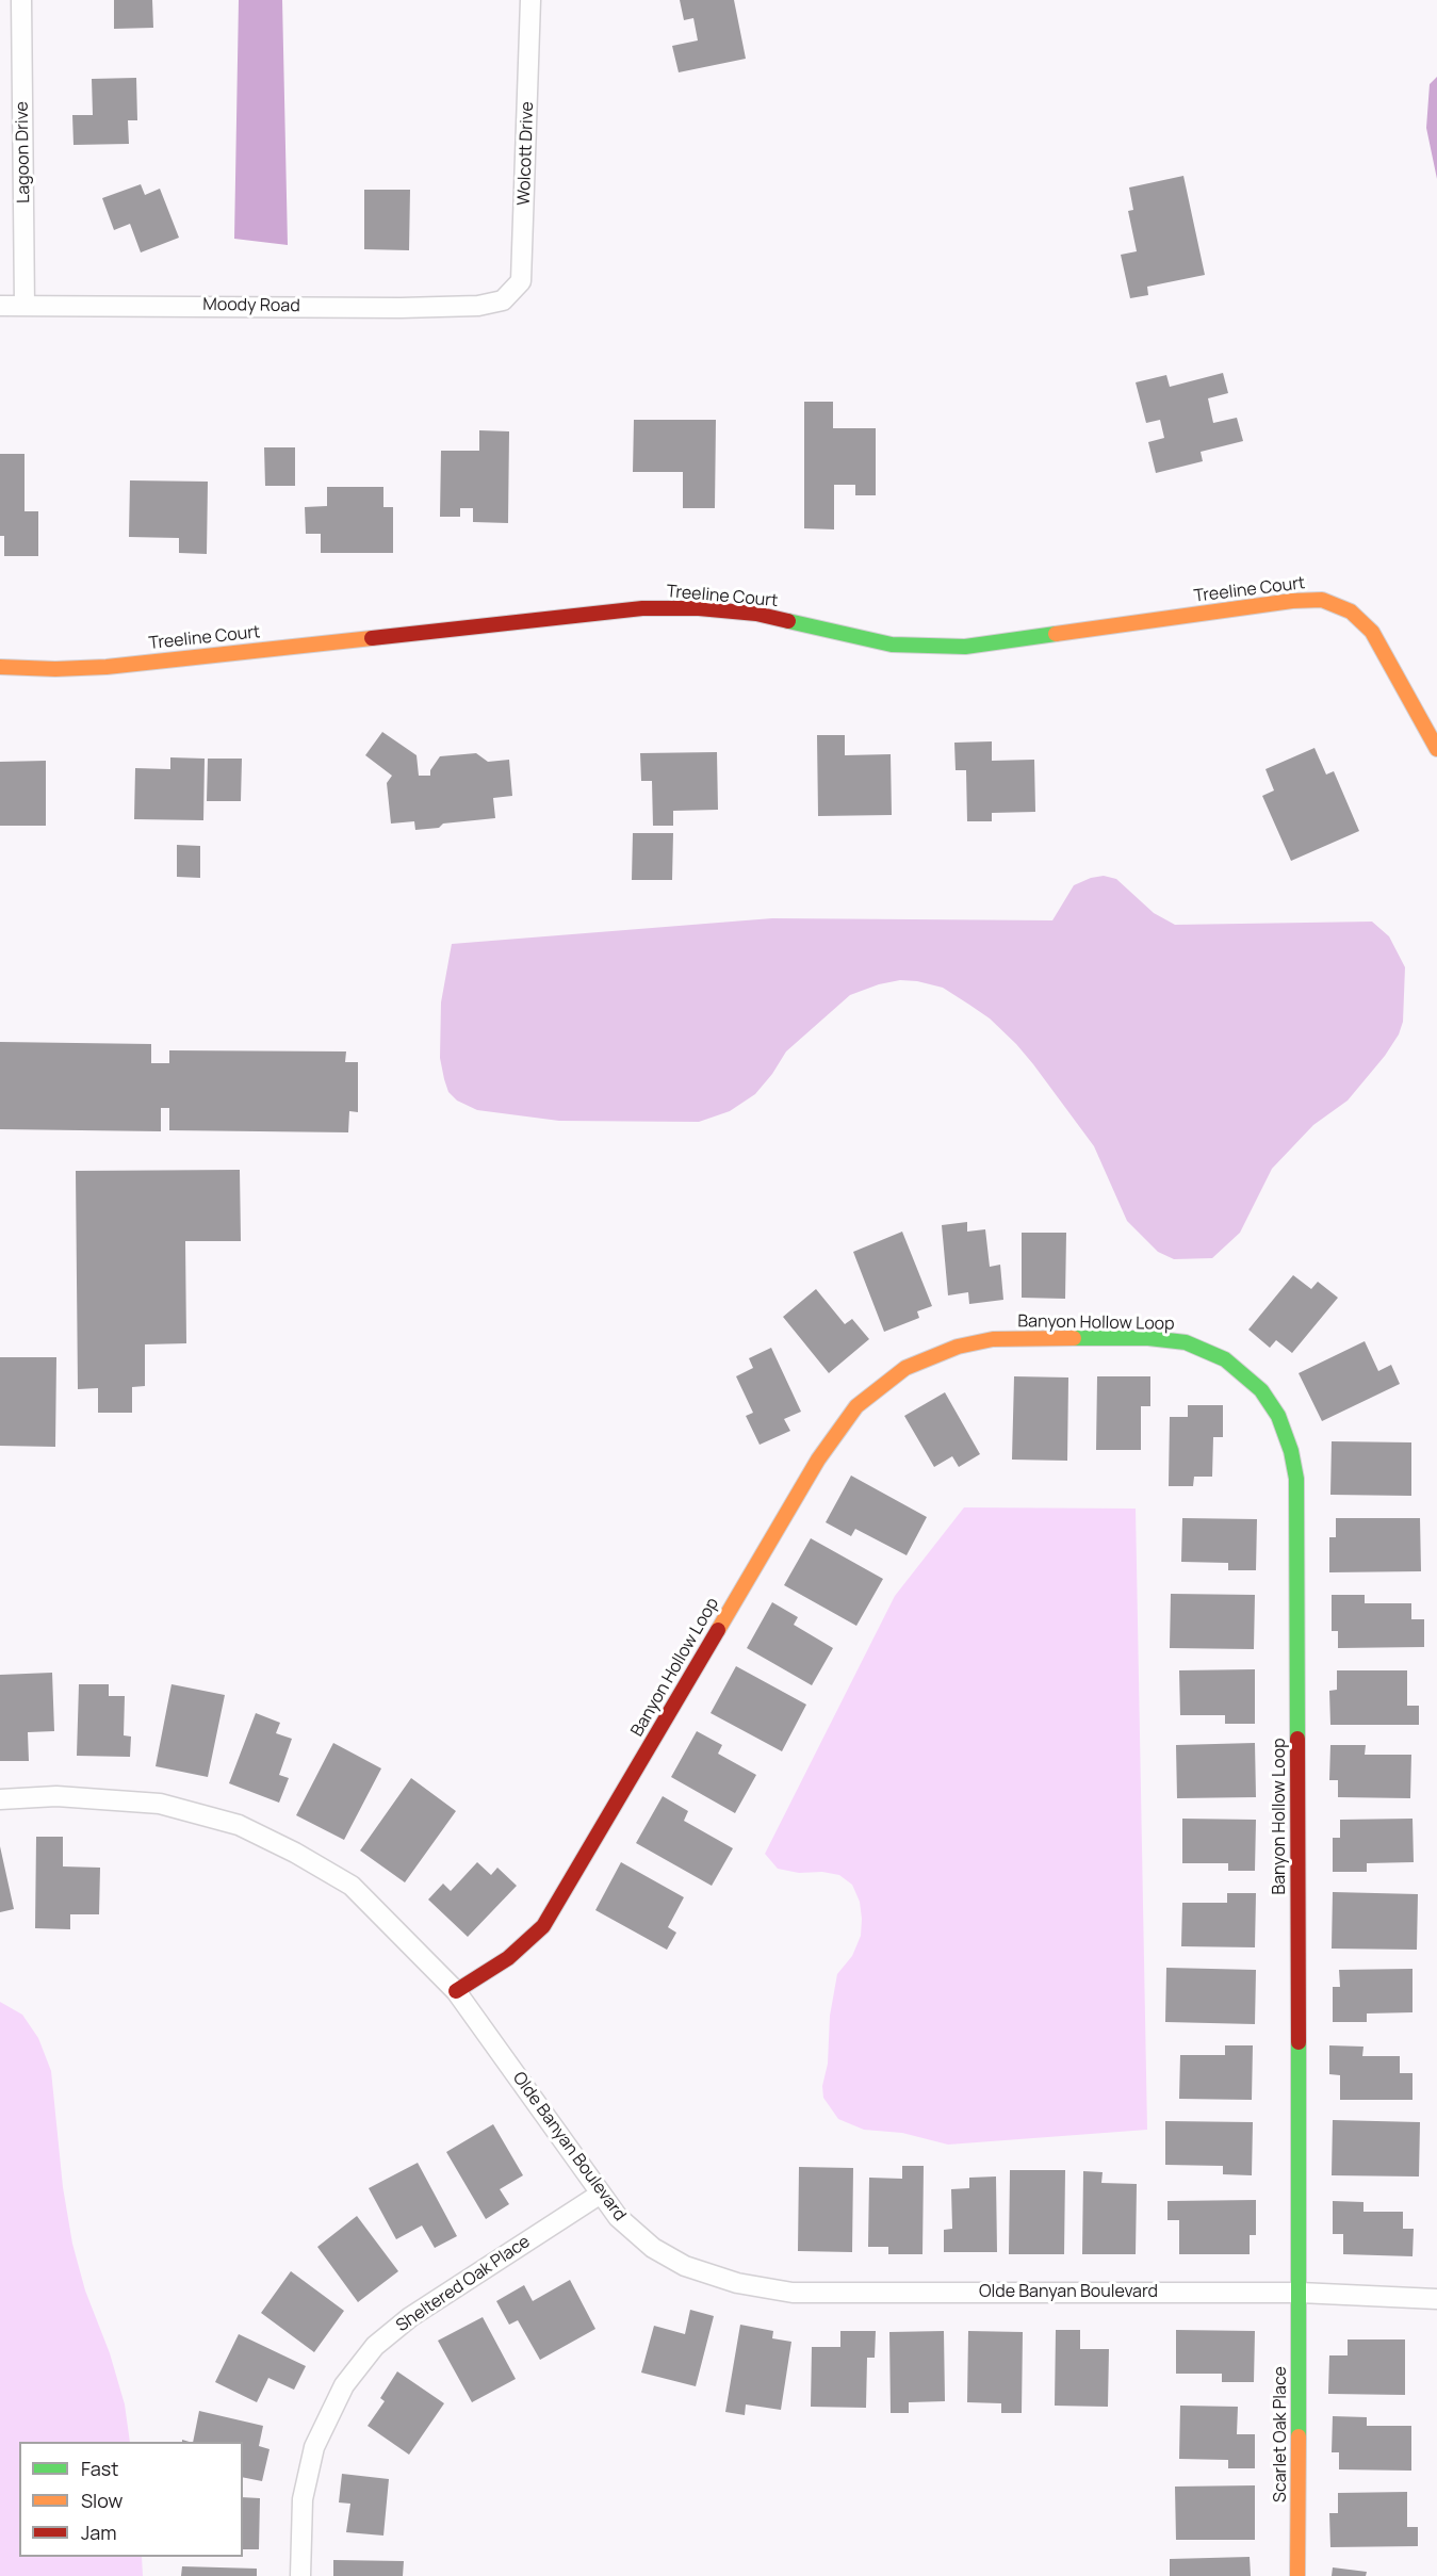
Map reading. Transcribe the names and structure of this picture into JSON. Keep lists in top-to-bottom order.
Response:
{
  "streets": {
    "street": [
      "Lagoon Drive",
      "Wolcott Drive",
      "Moody Road",
      "Treeline Court",
      "Banyon Hollow Loop",
      "Olde Banyan Boulevard",
      "Sheltered Oak Place",
      "Scarlet Oak Place"
    ]
  },
  "crossings": [
    ["Lagoon Drive", "Moody Road"],
    ["Wolcott Drive", "Moody Road"],
    ["Banyon Hollow Loop", "Olde Banyan Boulevard"],
    ["Banyon Hollow Loop", "Scarlet Oak Place"],
    ["Olde Banyan Boulevard", "Sheltered Oak Place"],
    ["Olde Banyan Boulevard", "Scarlet Oak Place"]
  ],
  "legend": ["Fast", "Slow", "Jam"]
}
